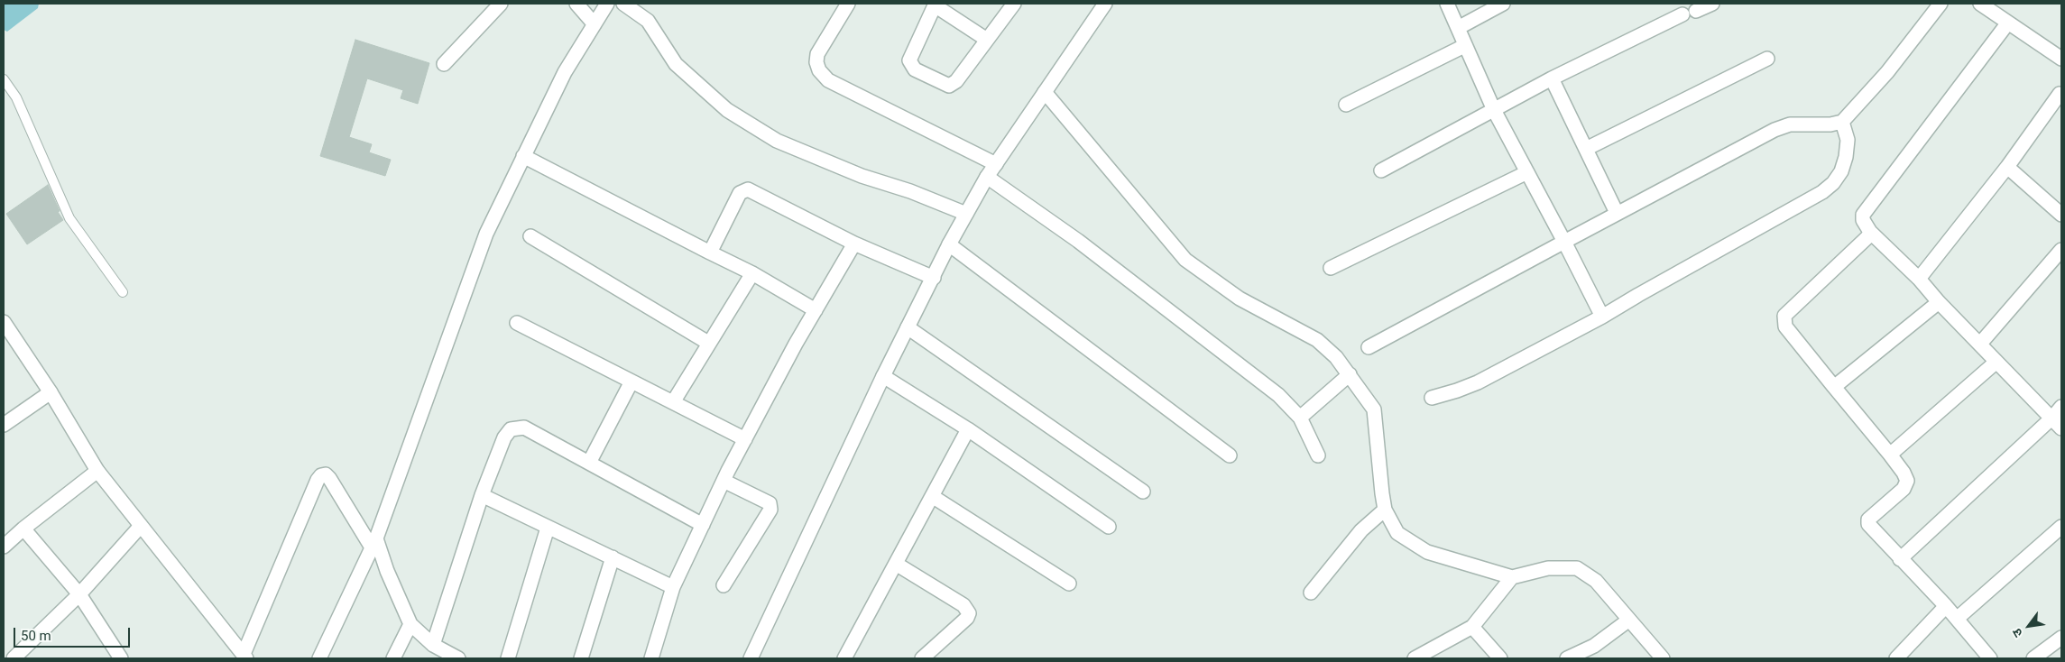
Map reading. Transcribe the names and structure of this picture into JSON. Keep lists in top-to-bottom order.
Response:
{
  "scale_bar": "50 m",
  "north": "bottom left"
}
